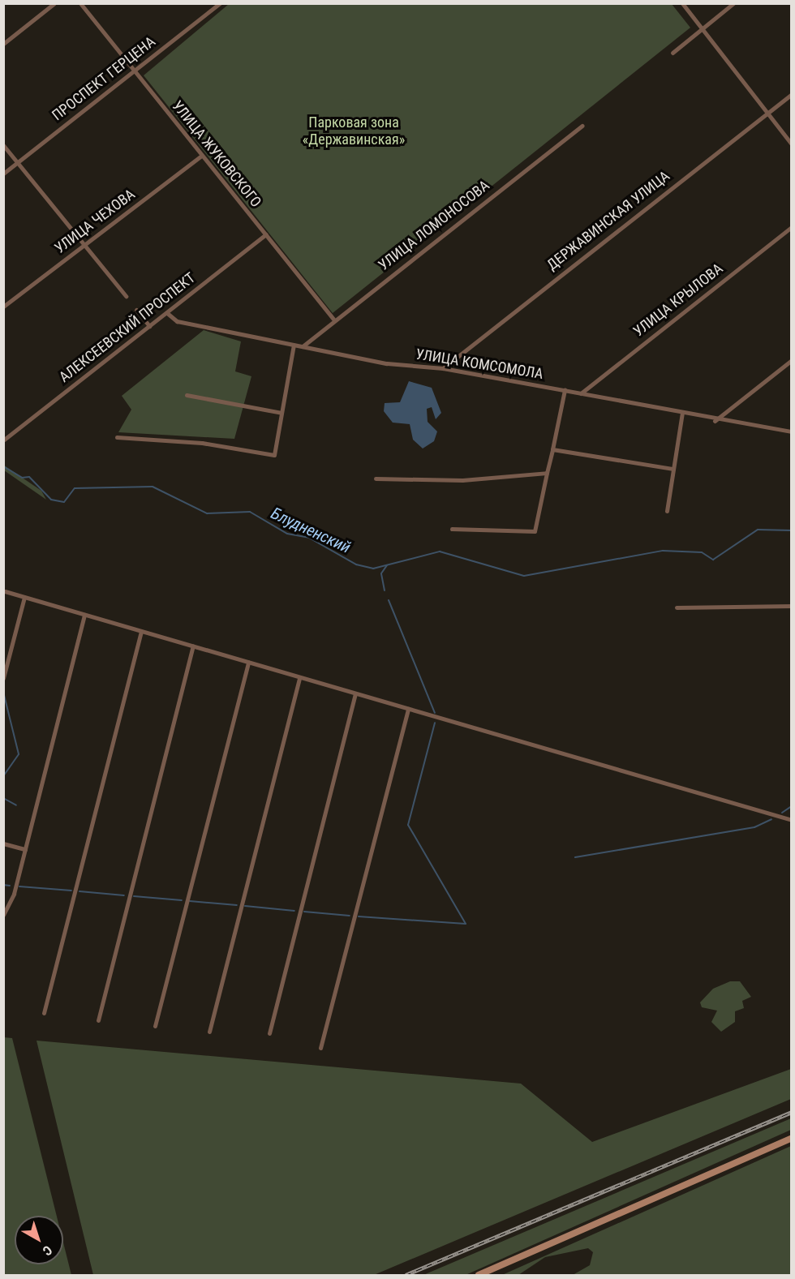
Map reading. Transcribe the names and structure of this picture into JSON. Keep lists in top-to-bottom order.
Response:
{
  "streets": {
    "street": [
      "ПРОСПЕКТ ГЕРЦЕНА",
      "УЛИЦА ЖУКОВСКОГО",
      "ДЕРЖАВИНСКАЯ УЛИЦА",
      "УЛИЦА ЧЕХОВА",
      "УЛИЦА ЛОМОНОСОВА",
      "УЛИЦА КРЫЛОВА",
      "АЛЕКСЕЕВСКИЙ ПРОСПЕКТ",
      "УЛИЦА КОМСОМОЛА"
    ]
  },
  "crossings": [
    ["ПРОСПЕКТ ГЕРЦЕНА", "УЛИЦА ЖУКОВСКОГО"],
    ["УЛИЦА ЖУКОВСКОГО", "УЛИЦА ЧЕХОВА"],
    ["УЛИЦА ЖУКОВСКОГО", "УЛИЦА ЛОМОНОСОВА"],
    ["УЛИЦА ЖУКОВСКОГО", "АЛЕКСЕЕВСКИЙ ПРОСПЕКТ"],
    ["ДЕРЖАВИНСКАЯ УЛИЦА", "УЛИЦА КОМСОМОЛА"],
    ["УЛИЦА ЛОМОНОСОВА", "УЛИЦА КОМСОМОЛА"],
    ["УЛИЦА КРЫЛОВА", "УЛИЦА КОМСОМОЛА"],
    ["АЛЕКСЕЕВСКИЙ ПРОСПЕКТ", "УЛИЦА КОМСОМОЛА"]
  ],
  "water": ["Блудненский"],
  "parks": ["Парковая зона «Державинская»"],
  "north": "bottom right"
}
